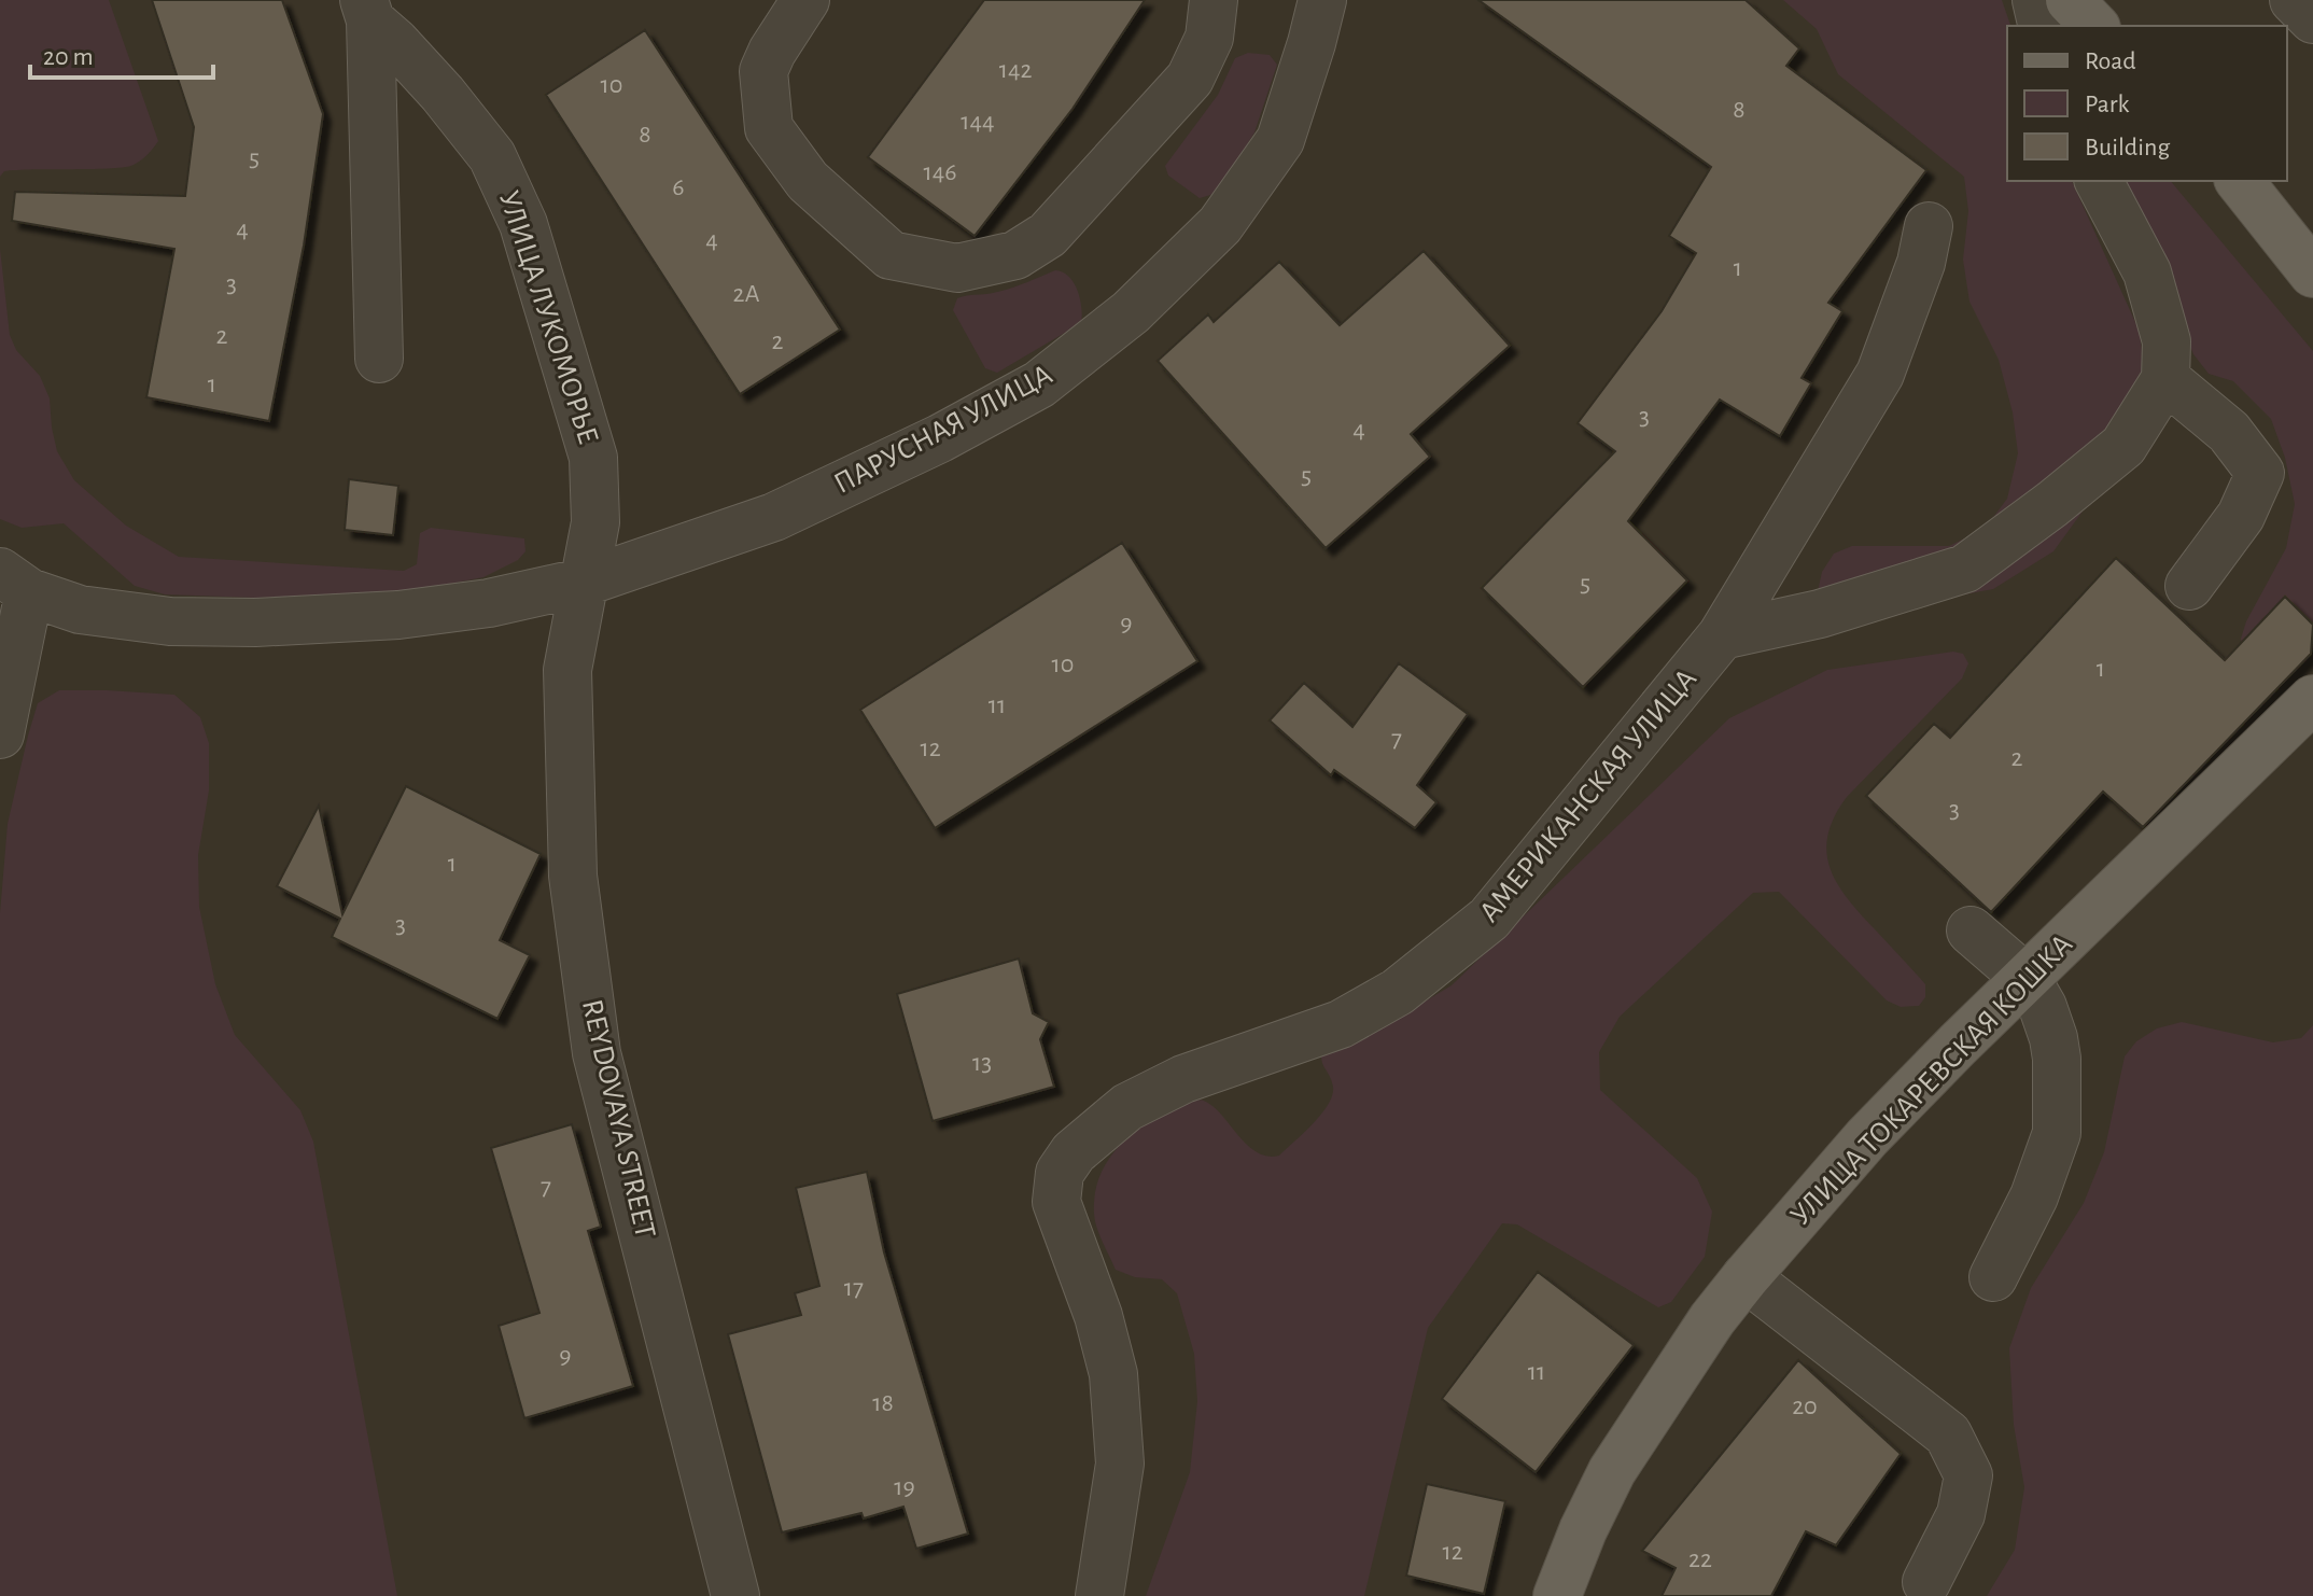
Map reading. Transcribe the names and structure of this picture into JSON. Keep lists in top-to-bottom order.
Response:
{
  "streets": {
    "main road": ["УЛИЦА ТОКАРЕВСКАЯ КОШКА"],
    "street": [
      "УЛИЦА ЛУКОМОРЬЕ",
      "ПАРУСНАЯ УЛИЦА",
      "АМЕРИКАНСКАЯ УЛИЦА",
      "REYDOVAYA STREET"
    ]
  },
  "crossings": [
    ["УЛИЦА ЛУКОМОРЬЕ", "ПАРУСНАЯ УЛИЦА"],
    ["УЛИЦА ЛУКОМОРЬЕ", "REYDOVAYA STREET"],
    ["ПАРУСНАЯ УЛИЦА", "REYDOVAYA STREET"]
  ],
  "house_numbers": [
    "142",
    "10",
    "8",
    "144",
    "8",
    "5",
    "146",
    "6",
    "4",
    "4",
    "1",
    "3",
    "2А",
    "2",
    "2",
    "1",
    "3",
    "4",
    "5",
    "5",
    "9",
    "10",
    "1",
    "11",
    "7",
    "12",
    "2",
    "3",
    "1",
    "3",
    "13",
    "7",
    "17",
    "9",
    "11",
    "18",
    "20",
    "19",
    "12",
    "22"
  ],
  "legend": ["Road", "Park", "Building"],
  "scale_bar": "20 m"
}
